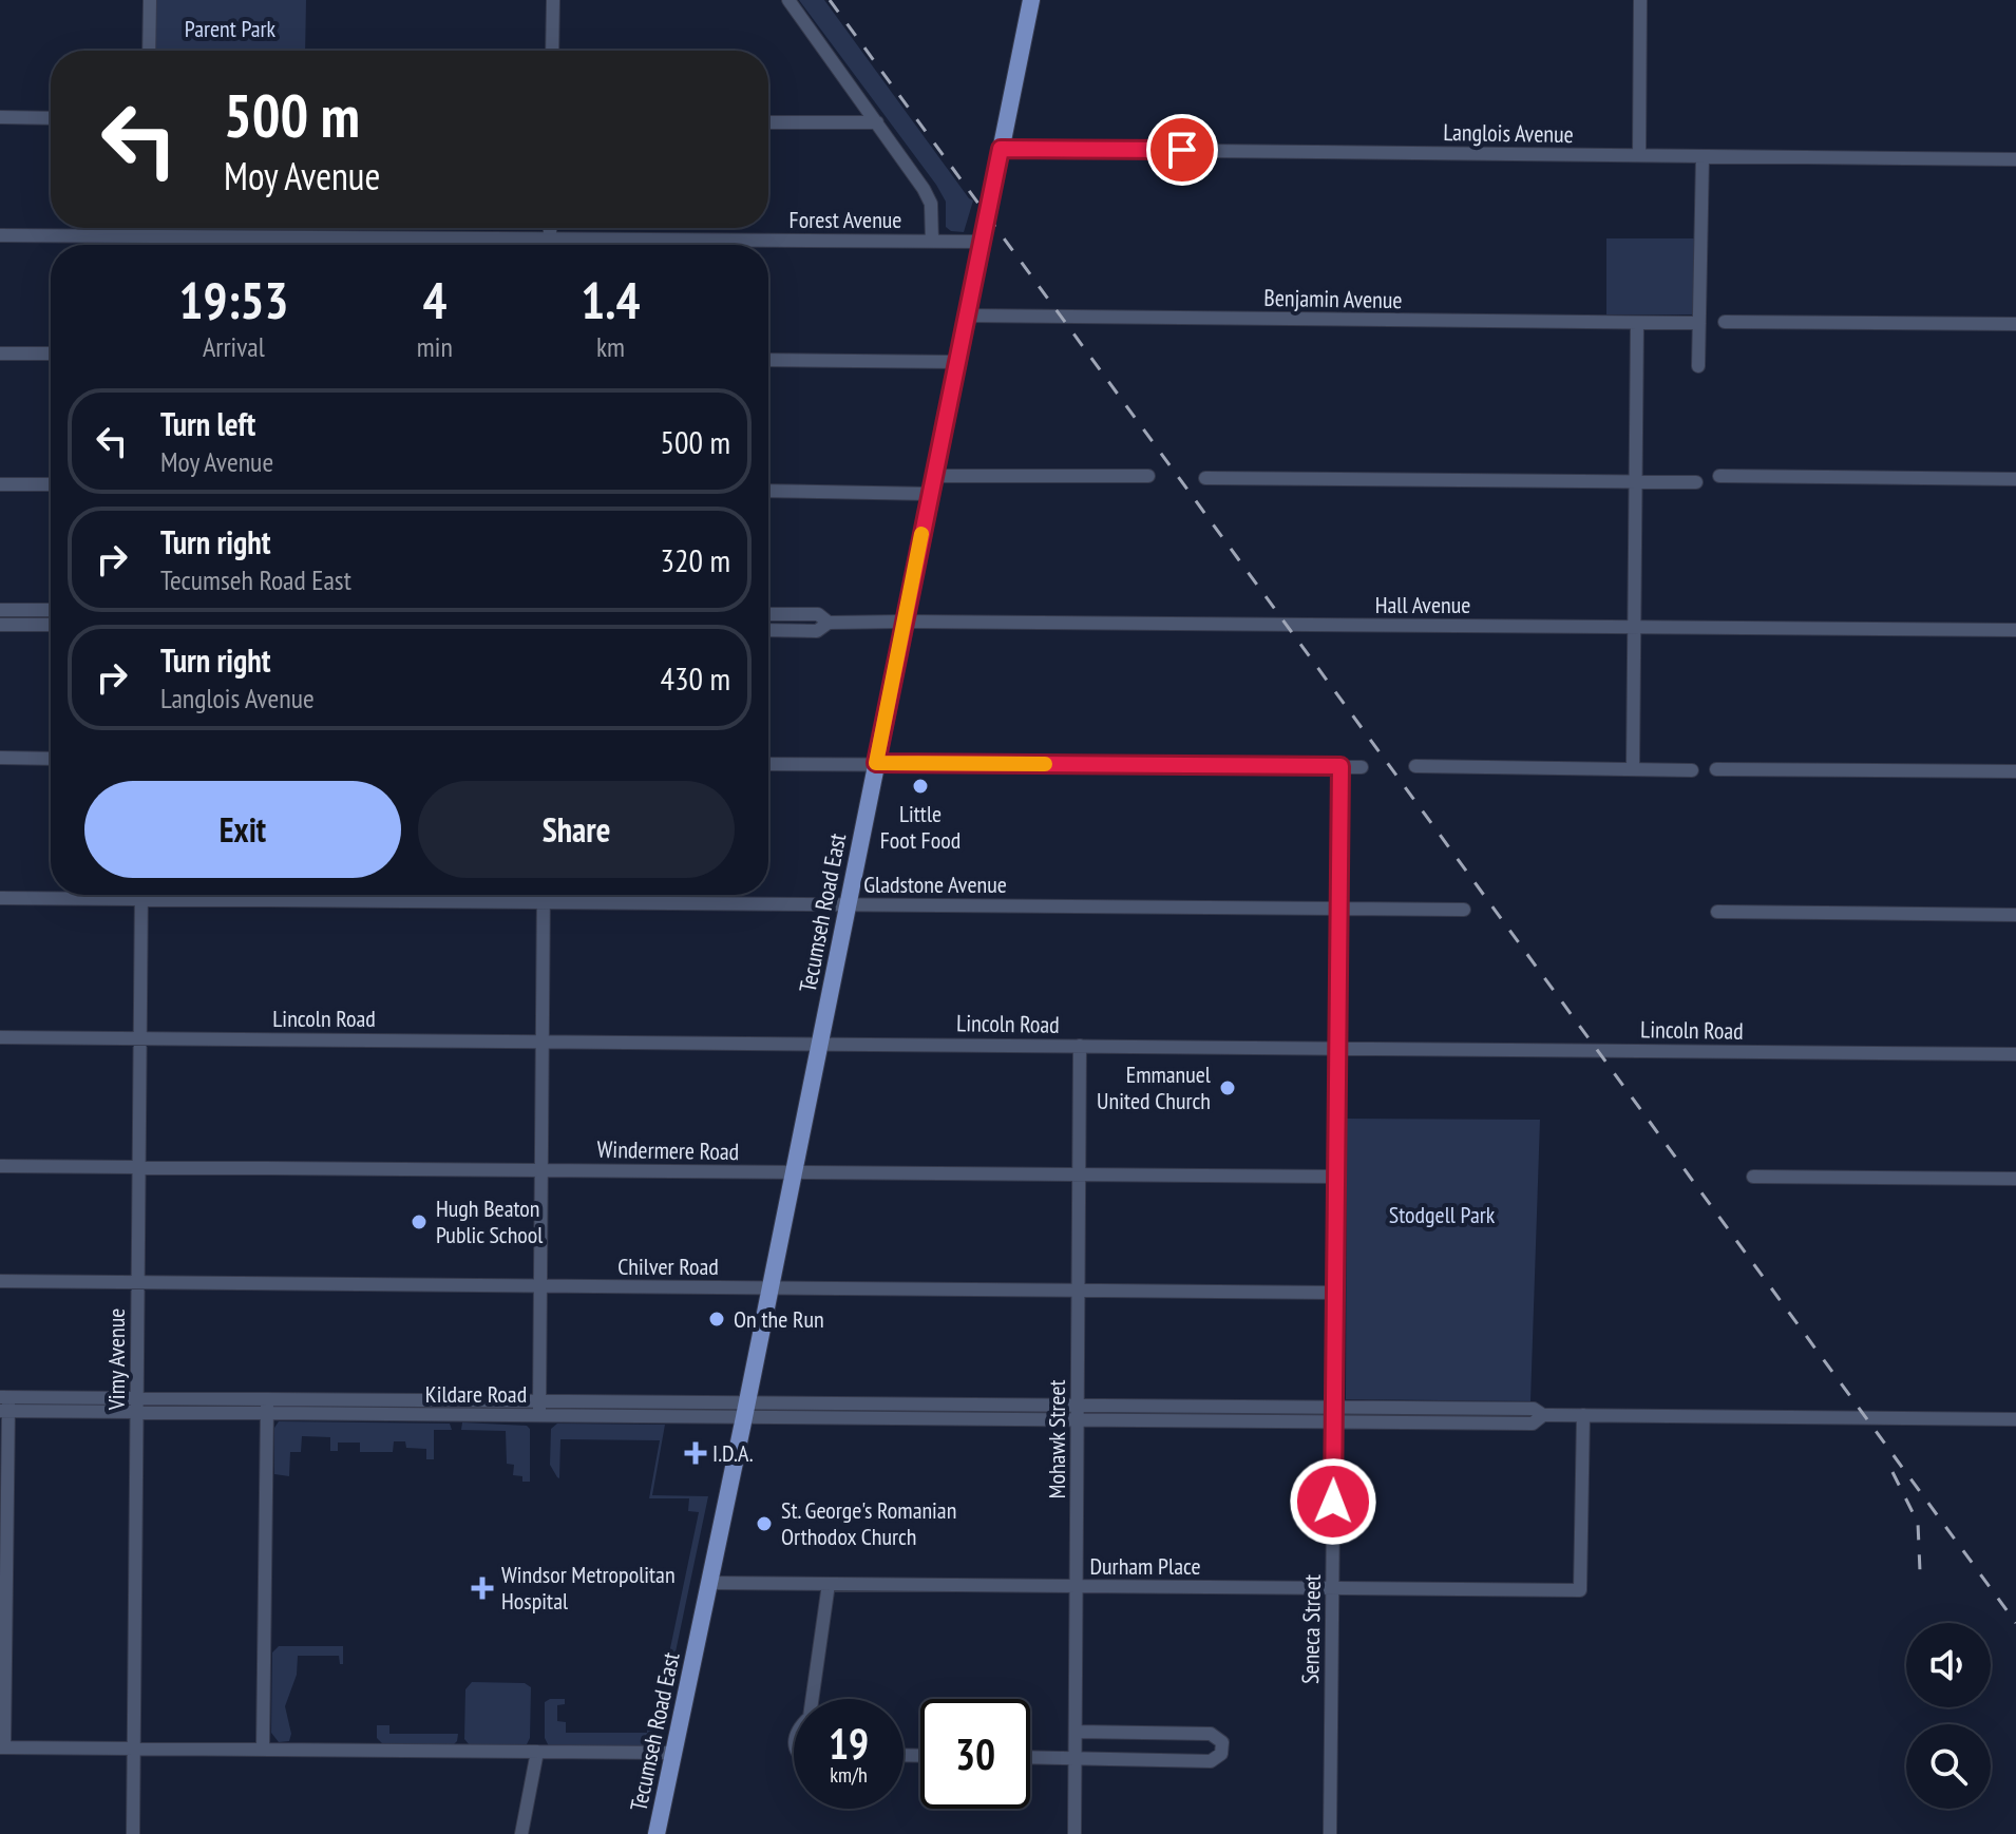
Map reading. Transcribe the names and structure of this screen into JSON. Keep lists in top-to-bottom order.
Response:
{
  "streets": {
    "main road": ["Tecumseh Road East"],
    "street": [
      "Langlois Avenue",
      "Forest Avenue",
      "Benjamin Avenue",
      "Hall Avenue",
      "Gladstone Avenue",
      "Lincoln Road",
      "Windermere Road",
      "Chilver Road",
      "Vimy Avenue",
      "Kildare Road",
      "Mohawk Street",
      "Durham Place",
      "Seneca Street"
    ]
  },
  "crossings": [
    ["Langlois Avenue", "Tecumseh Road East"],
    ["Forest Avenue", "Tecumseh Road East"],
    ["Benjamin Avenue", "Tecumseh Road East"],
    ["Hall Avenue", "Tecumseh Road East"],
    ["Gladstone Avenue", "Tecumseh Road East"],
    ["Gladstone Avenue", "Vimy Avenue"],
    ["Gladstone Avenue", "Seneca Street"],
    ["Tecumseh Road East", "Lincoln Road"],
    ["Tecumseh Road East", "Windermere Road"],
    ["Tecumseh Road East", "Chilver Road"],
    ["Tecumseh Road East", "Kildare Road"],
    ["Tecumseh Road East", "Durham Place"],
    ["Lincoln Road", "Vimy Avenue"],
    ["Lincoln Road", "Mohawk Street"],
    ["Lincoln Road", "Seneca Street"],
    ["Windermere Road", "Vimy Avenue"],
    ["Windermere Road", "Mohawk Street"],
    ["Windermere Road", "Seneca Street"],
    ["Chilver Road", "Vimy Avenue"],
    ["Chilver Road", "Mohawk Street"],
    ["Chilver Road", "Seneca Street"],
    ["Vimy Avenue", "Kildare Road"],
    ["Kildare Road", "Mohawk Street"],
    ["Kildare Road", "Durham Place"],
    ["Kildare Road", "Seneca Street"],
    ["Mohawk Street", "Durham Place"],
    ["Durham Place", "Seneca Street"]
  ],
  "parks": ["Parent Park", "Stodgell Park"],
  "places": {
    "other": [
      "Little Foot Food",
      "Emmanuel United Church",
      "Hugh Beaton Public School",
      "On the Run",
      "St. George's Romanian Orthodox Church"
    ],
    "health": ["I.D.A.", "Windsor Metropolitan Hospital"]
  },
  "page": {
    "turn": ["500 m", "Moy Avenue"],
    "eta": [
      "19:53",
      "Arrival",
      "4",
      "min",
      "1.4",
      "km"
    ],
    "list": [
      {
        "name": "Turn left",
        "note": "Moy Avenue",
        "value": "500 m"
      },
      {
        "name": "Turn right",
        "note": "Tecumseh Road East",
        "value": "320 m"
      },
      {
        "name": "Turn right",
        "note": "Langlois Avenue",
        "value": "430 m"
      }
    ],
    "buttons": ["Exit", "Share"],
    "speed": "19 km/h",
    "limit": "30"
  }
}
